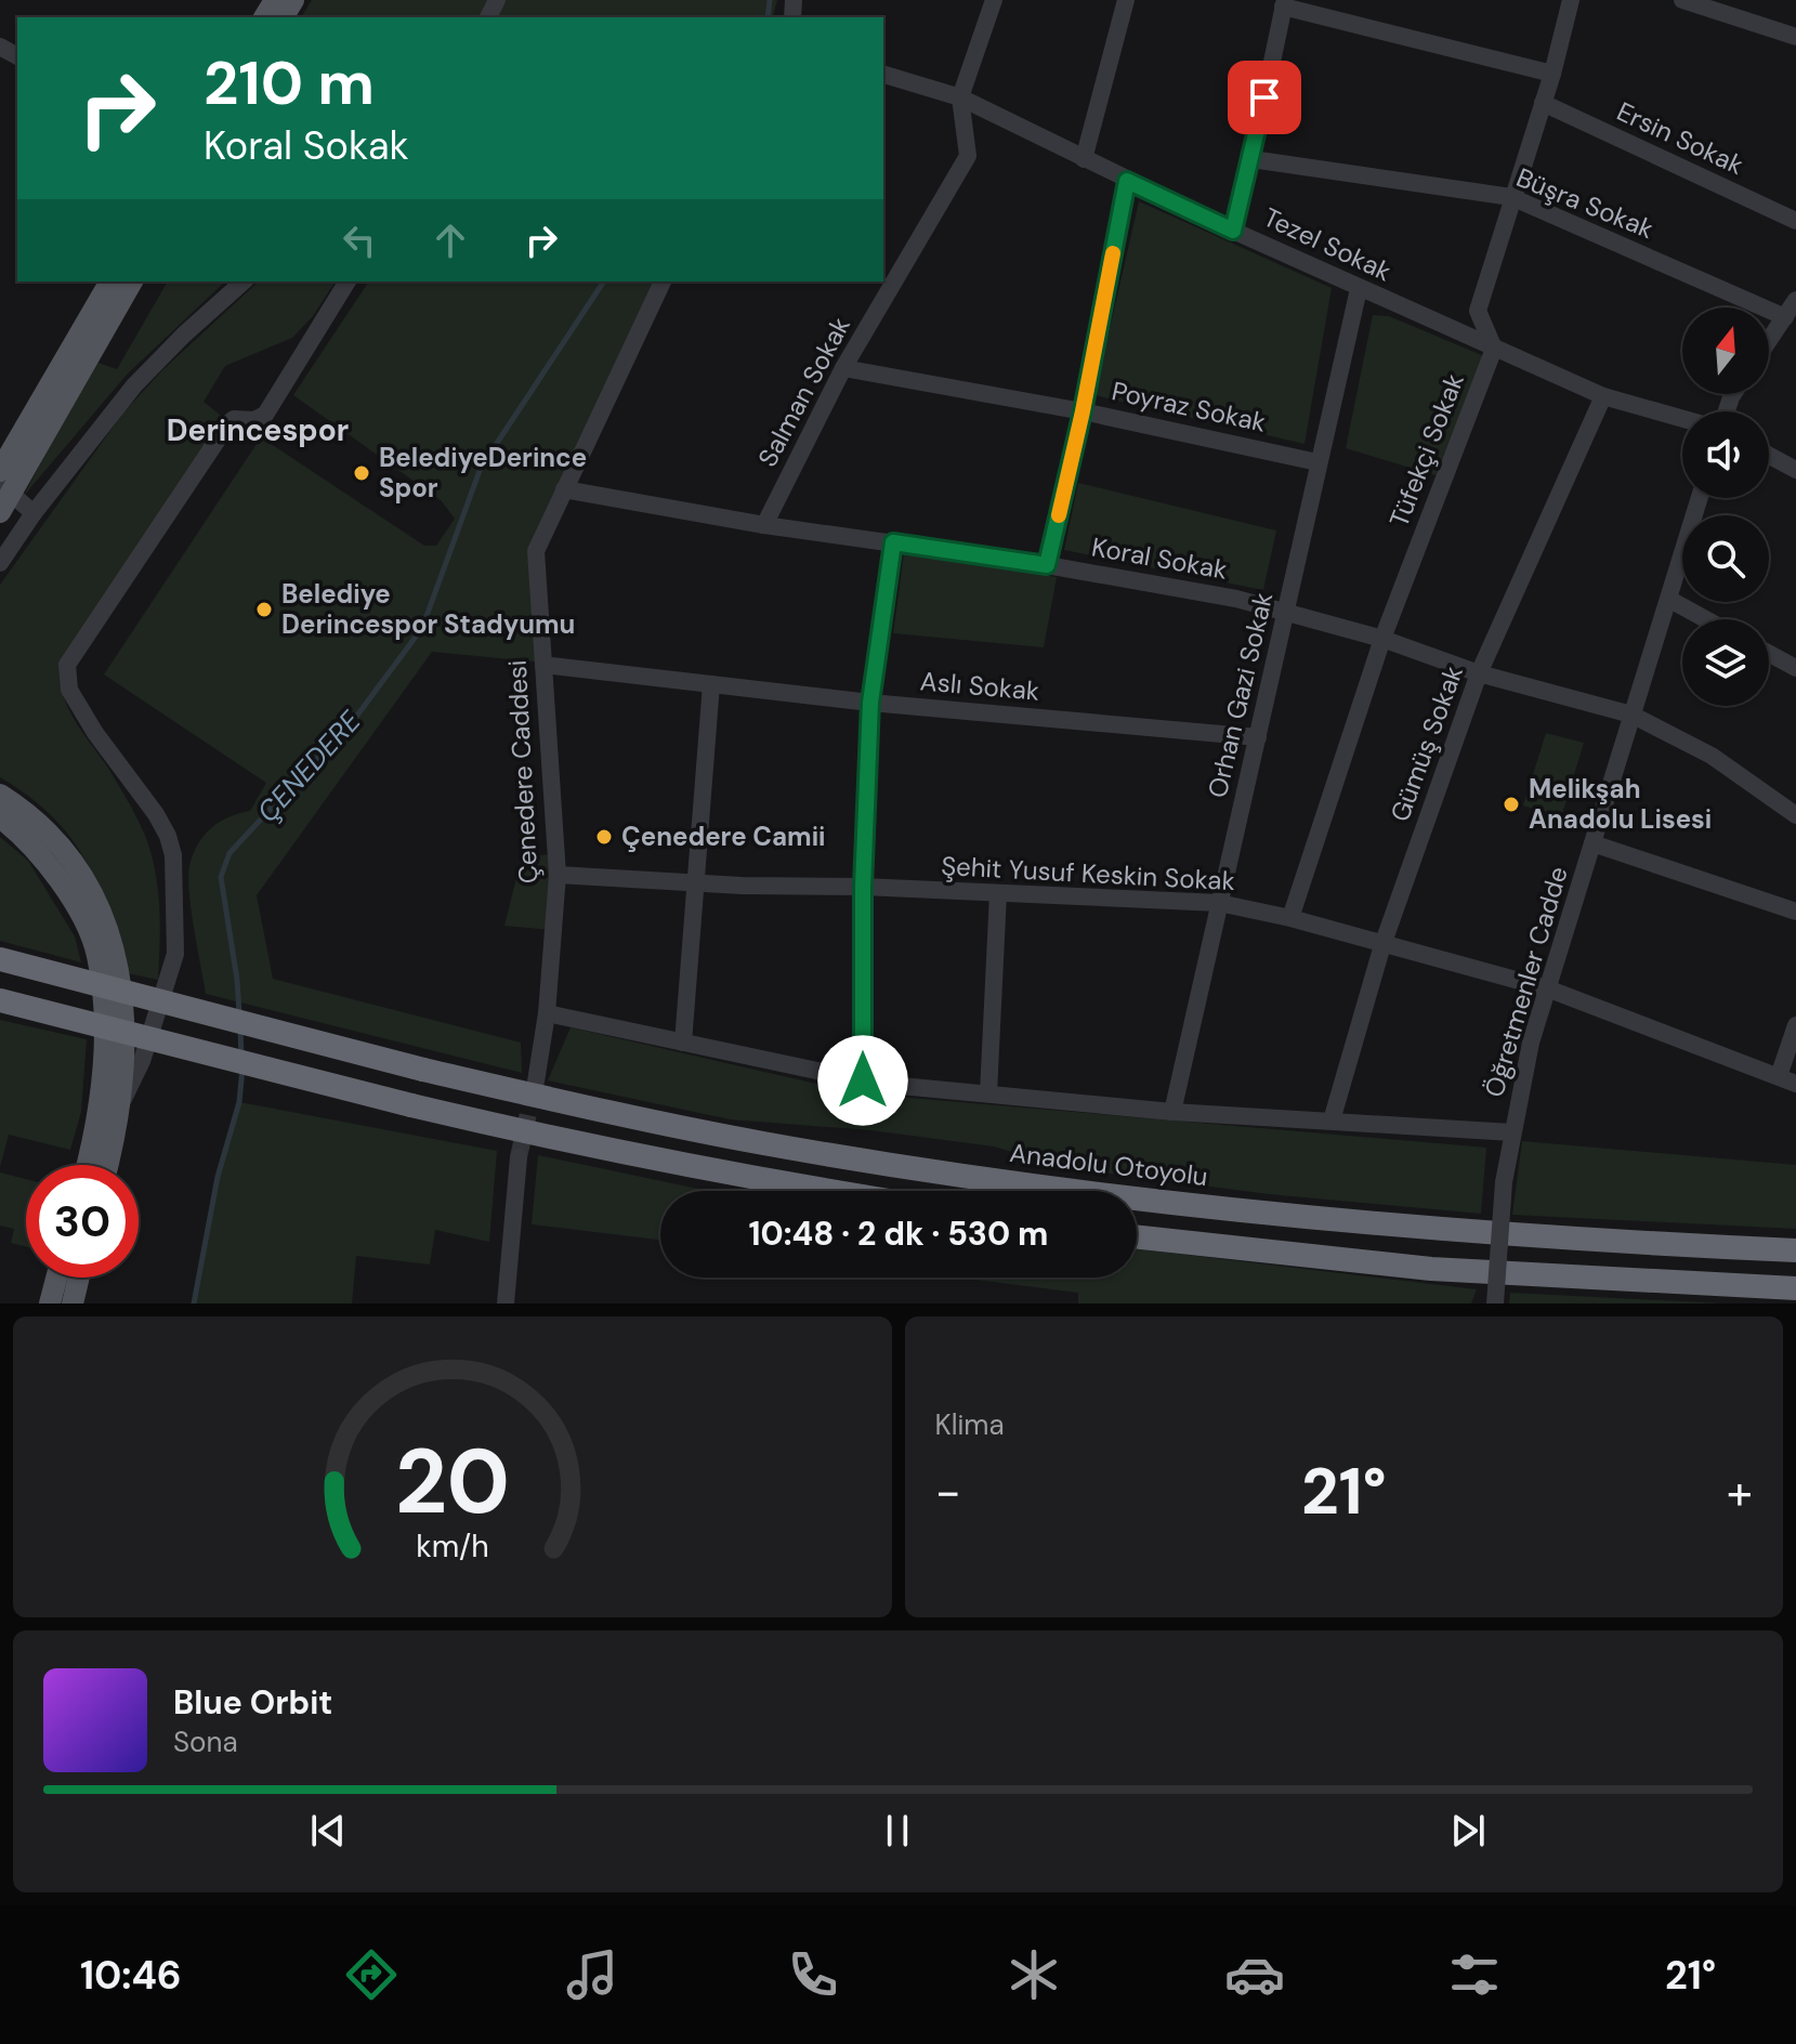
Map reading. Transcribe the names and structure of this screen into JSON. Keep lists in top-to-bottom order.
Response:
{
  "streets": {
    "highway": ["Anadolu Otoyolu"],
    "street": [
      "Ersin Sokak",
      "Büşra Sokak",
      "Tezel Sokak",
      "Salman Sokak",
      "Poyraz Sokak",
      "Tüfekçi Sokak",
      "Koral Sokak",
      "Aslı Sokak",
      "Orhan Gazi Sokak",
      "Gümüş Sokak",
      "Çenedere Caddesi",
      "Şehit Yusuf Keskin Sokak",
      "Öğretmenler Cadde"
    ]
  },
  "crossings": [
    ["Tezel Sokak", "Salman Sokak"],
    ["Tezel Sokak", "Tüfekçi Sokak"],
    ["Tezel Sokak", "Orhan Gazi Sokak"],
    ["Tezel Sokak", "Gümüş Sokak"],
    ["Salman Sokak", "Poyraz Sokak"],
    ["Salman Sokak", "Koral Sokak"],
    ["Poyraz Sokak", "Orhan Gazi Sokak"],
    ["Tüfekçi Sokak", "Koral Sokak"],
    ["Tüfekçi Sokak", "Şehit Yusuf Keskin Sokak"],
    ["Koral Sokak", "Orhan Gazi Sokak"],
    ["Koral Sokak", "Gümüş Sokak"],
    ["Koral Sokak", "Çenedere Caddesi"],
    ["Koral Sokak", "Öğretmenler Cadde"],
    ["Aslı Sokak", "Orhan Gazi Sokak"],
    ["Aslı Sokak", "Çenedere Caddesi"],
    ["Orhan Gazi Sokak", "Şehit Yusuf Keskin Sokak"],
    ["Gümüş Sokak", "Şehit Yusuf Keskin Sokak"],
    ["Çenedere Caddesi", "Şehit Yusuf Keskin Sokak"],
    ["Şehit Yusuf Keskin Sokak", "Öğretmenler Cadde"]
  ],
  "districts": ["Derincespor"],
  "water": ["ÇENEDERE"],
  "places": [
    "BelediyeDerince Spor",
    "Belediye Derincespor Stadyumu",
    "Melikşah Anadolu Lisesi",
    "Çenedere Camii"
  ],
  "north": "top",
  "page": {
    "turn": ["210 m", "Koral Sokak"],
    "limit": "30",
    "trip": "10:48 · 2 dk · 530 m",
    "tile": "Klima",
    "heat": ["−", "21°", "+"],
    "song": ["Blue Orbit", "Sona"],
    "tabs": ["10:46", "21°"],
    "gauge": ["20", "km/h"]
  }
}
